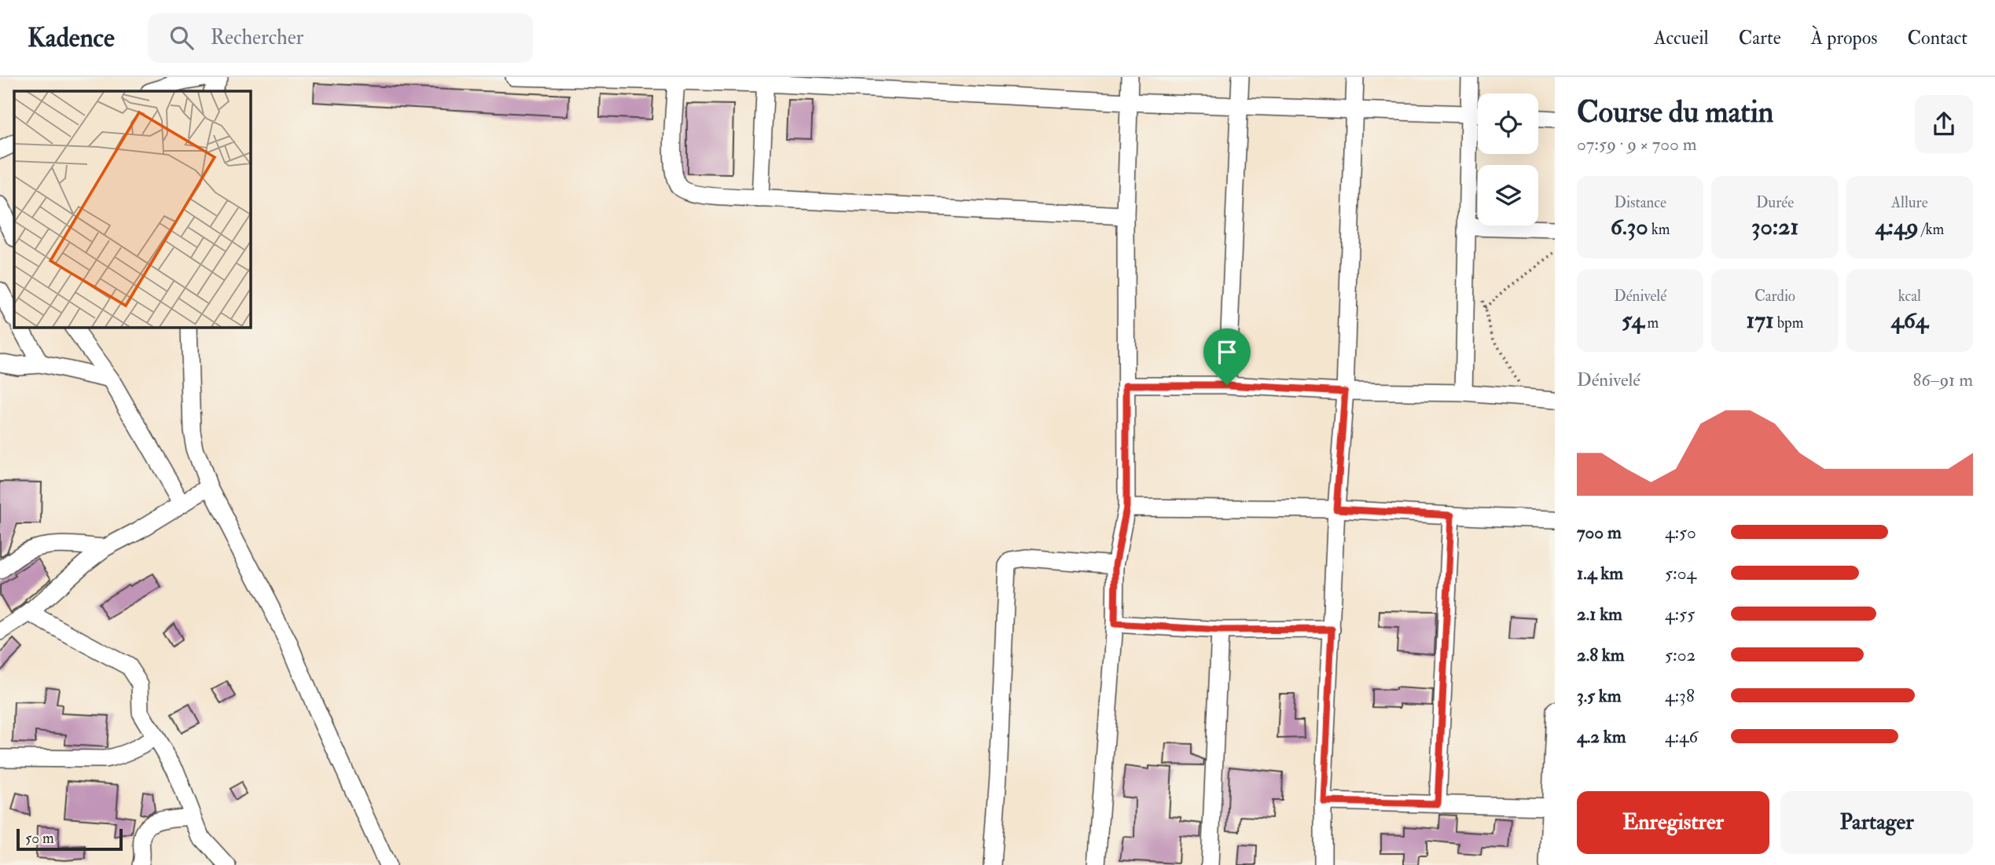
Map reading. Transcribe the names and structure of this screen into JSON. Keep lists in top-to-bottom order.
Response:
{
  "scale_bar": "50 m",
  "page": {
    "header": "Kadence",
    "search": "Rechercher",
    "nav": [
      "Accueil",
      "Carte",
      "À propos",
      "Contact"
    ],
    "heading": ["Course du matin", "07:59 · 9 × 700 m"],
    "stats": [
      ["Distance", "6.30 km"],
      ["Durée", "30:21"],
      ["Allure", "4:49 /km"],
      ["Dénivelé", "54 m"],
      ["Cardio", "171 bpm"],
      ["kcal", "464"]
    ],
    "chart": ["Dénivelé", "86–91 m"],
    "list": [
      {
        "name": "700 m",
        "note": "4:50"
      },
      {
        "name": "1.4 km",
        "note": "5:04"
      },
      {
        "name": "2.1 km",
        "note": "4:55"
      },
      {
        "name": "2.8 km",
        "note": "5:02"
      },
      {
        "name": "3.5 km",
        "note": "4:38"
      },
      {
        "name": "4.2 km",
        "note": "4:46"
      }
    ],
    "buttons": ["Enregistrer", "Partager"],
    "scale": "50 m"
  }
}
